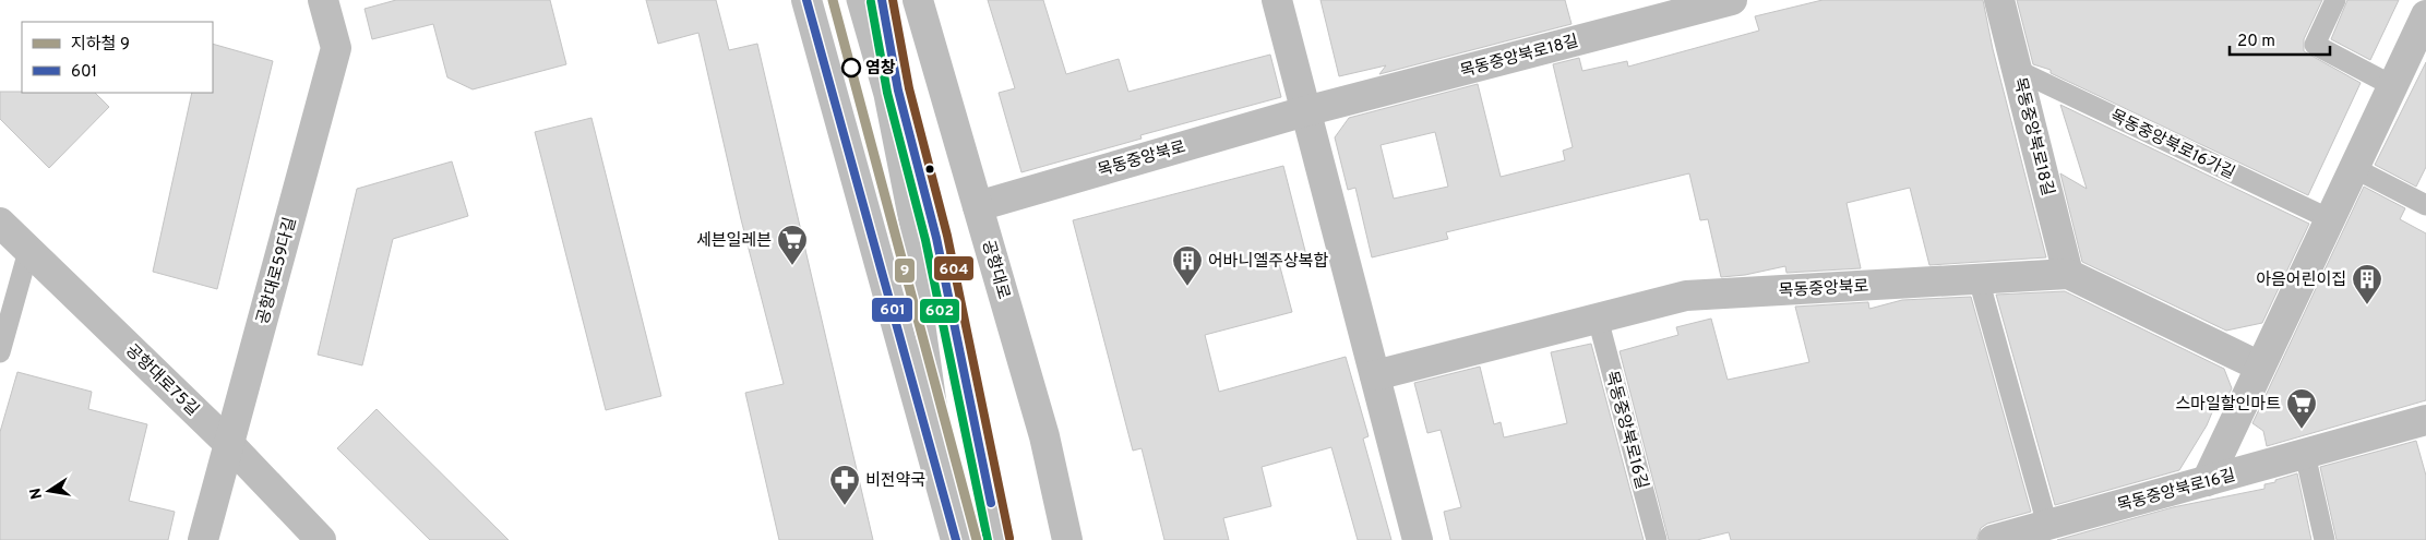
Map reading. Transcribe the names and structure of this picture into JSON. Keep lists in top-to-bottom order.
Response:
{
  "streets": {
    "street": [
      "목동중앙북로18길",
      "목동중앙북로",
      "공항대로",
      "공항대로59다길",
      "공항대로75길",
      "목동중앙북로16길"
    ],
    "lane": ["목동중앙북로16가길"]
  },
  "crossings": [
    ["목동중앙북로18길", "목동중앙북로16가길"],
    ["목동중앙북로18길", "목동중앙북로"],
    ["목동중앙북로", "공항대로"],
    ["목동중앙북로", "목동중앙북로16길"],
    ["공항대로59다길", "공항대로75길"]
  ],
  "places": {
    "other": ["염창"],
    "supermarket": ["세븐일레븐", "스마일할인마트"],
    "building": ["어바니엘주상복합", "아음어린이집"],
    "pharmacy": ["비전약국"]
  },
  "lines": [
    "metro line 9",
    "transit line 601",
    "transit line 604",
    "transit line 602"
  ],
  "legend": ["지하철 9", "601"],
  "scale_bar": "20 m",
  "north": "left"
}
